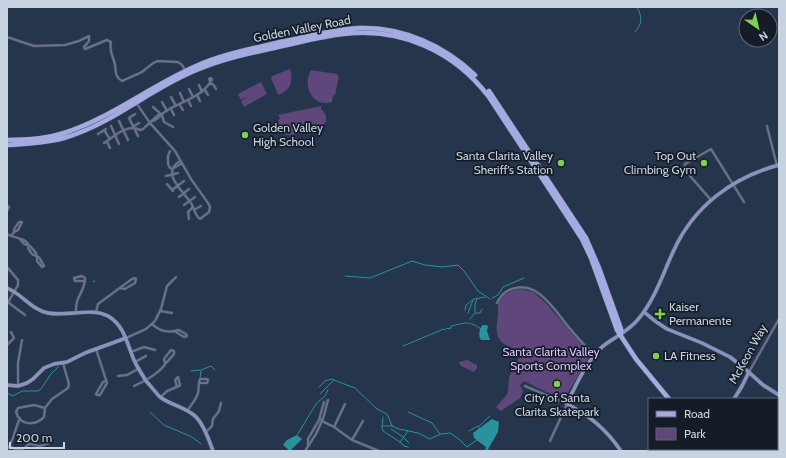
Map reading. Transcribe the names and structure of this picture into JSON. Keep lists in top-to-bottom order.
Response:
{
  "streets": {
    "main road": ["Golden Valley Road"],
    "street": ["McKeon Way"]
  },
  "parks": ["Santa Clarita Valley Sports Complex"],
  "places": {
    "other": [
      "Golden Valley High School",
      "Santa Clarita Valley Sheriff’s Station",
      "Top Out Climbing Gym",
      "LA Fitness",
      "City of Santa Clarita Skatepark"
    ],
    "health": ["Kaiser Permanente"]
  },
  "legend": ["Road", "Park"],
  "scale_bar": "200 m",
  "north": "bottom right"
}
